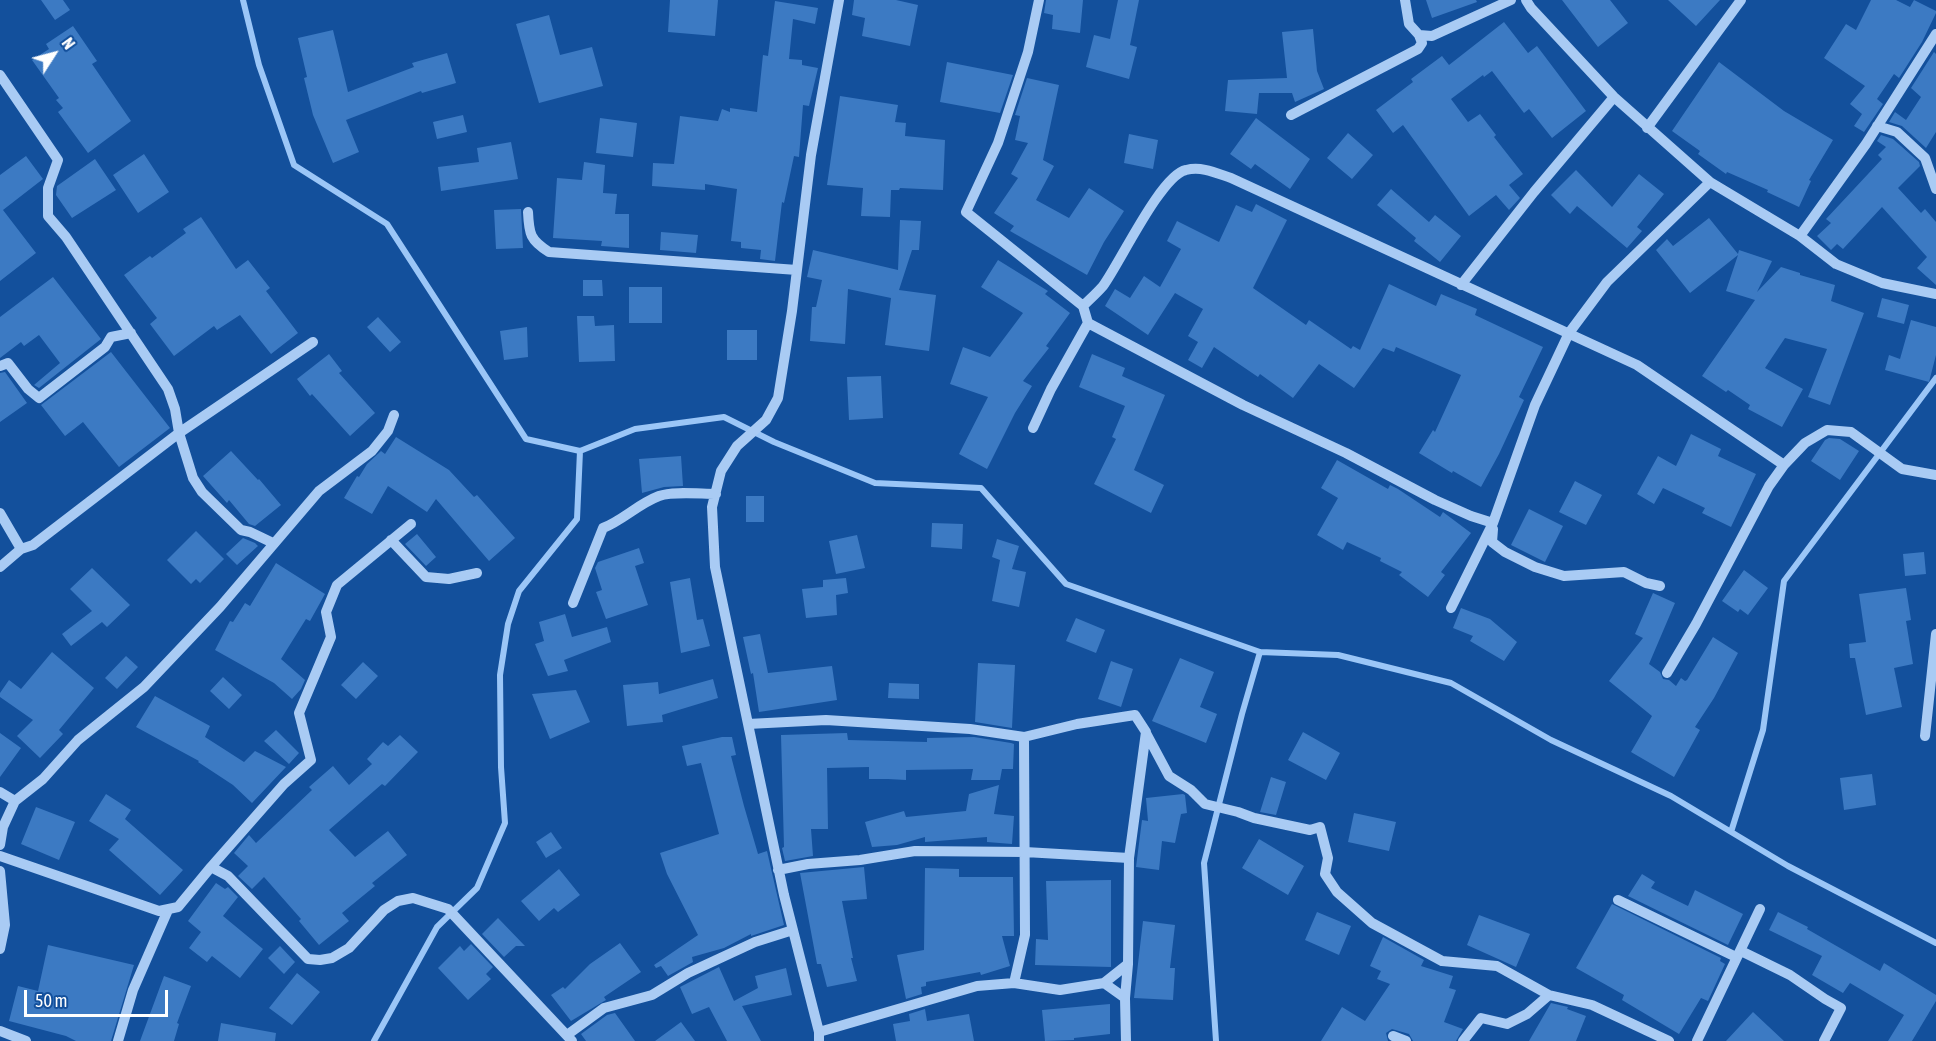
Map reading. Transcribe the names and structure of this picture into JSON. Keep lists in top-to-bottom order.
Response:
{
  "scale_bar": "50 m",
  "north": "top right"
}
